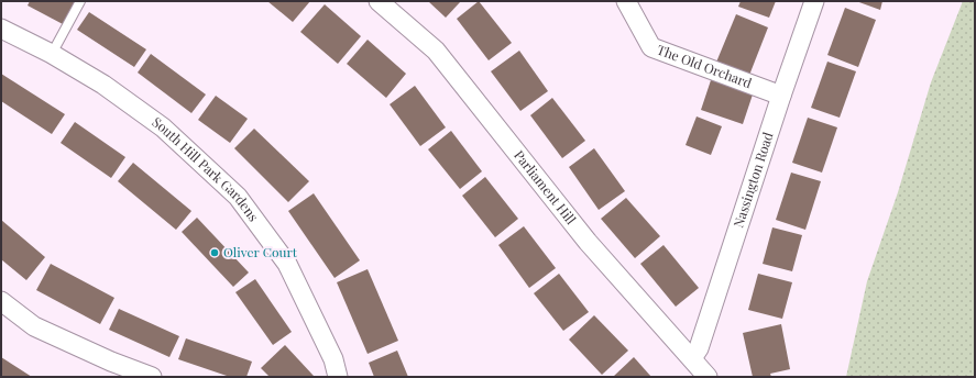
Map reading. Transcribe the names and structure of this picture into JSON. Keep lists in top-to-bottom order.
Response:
{
  "streets": {
    "street": [
      "The Old Orchard",
      "South Hill Park Gardens",
      "Nassington Road",
      "Parliament Hill"
    ]
  },
  "crossings": [
    ["The Old Orchard", "Nassington Road"],
    ["Nassington Road", "Parliament Hill"]
  ],
  "places": ["Oliver Court"]
}
